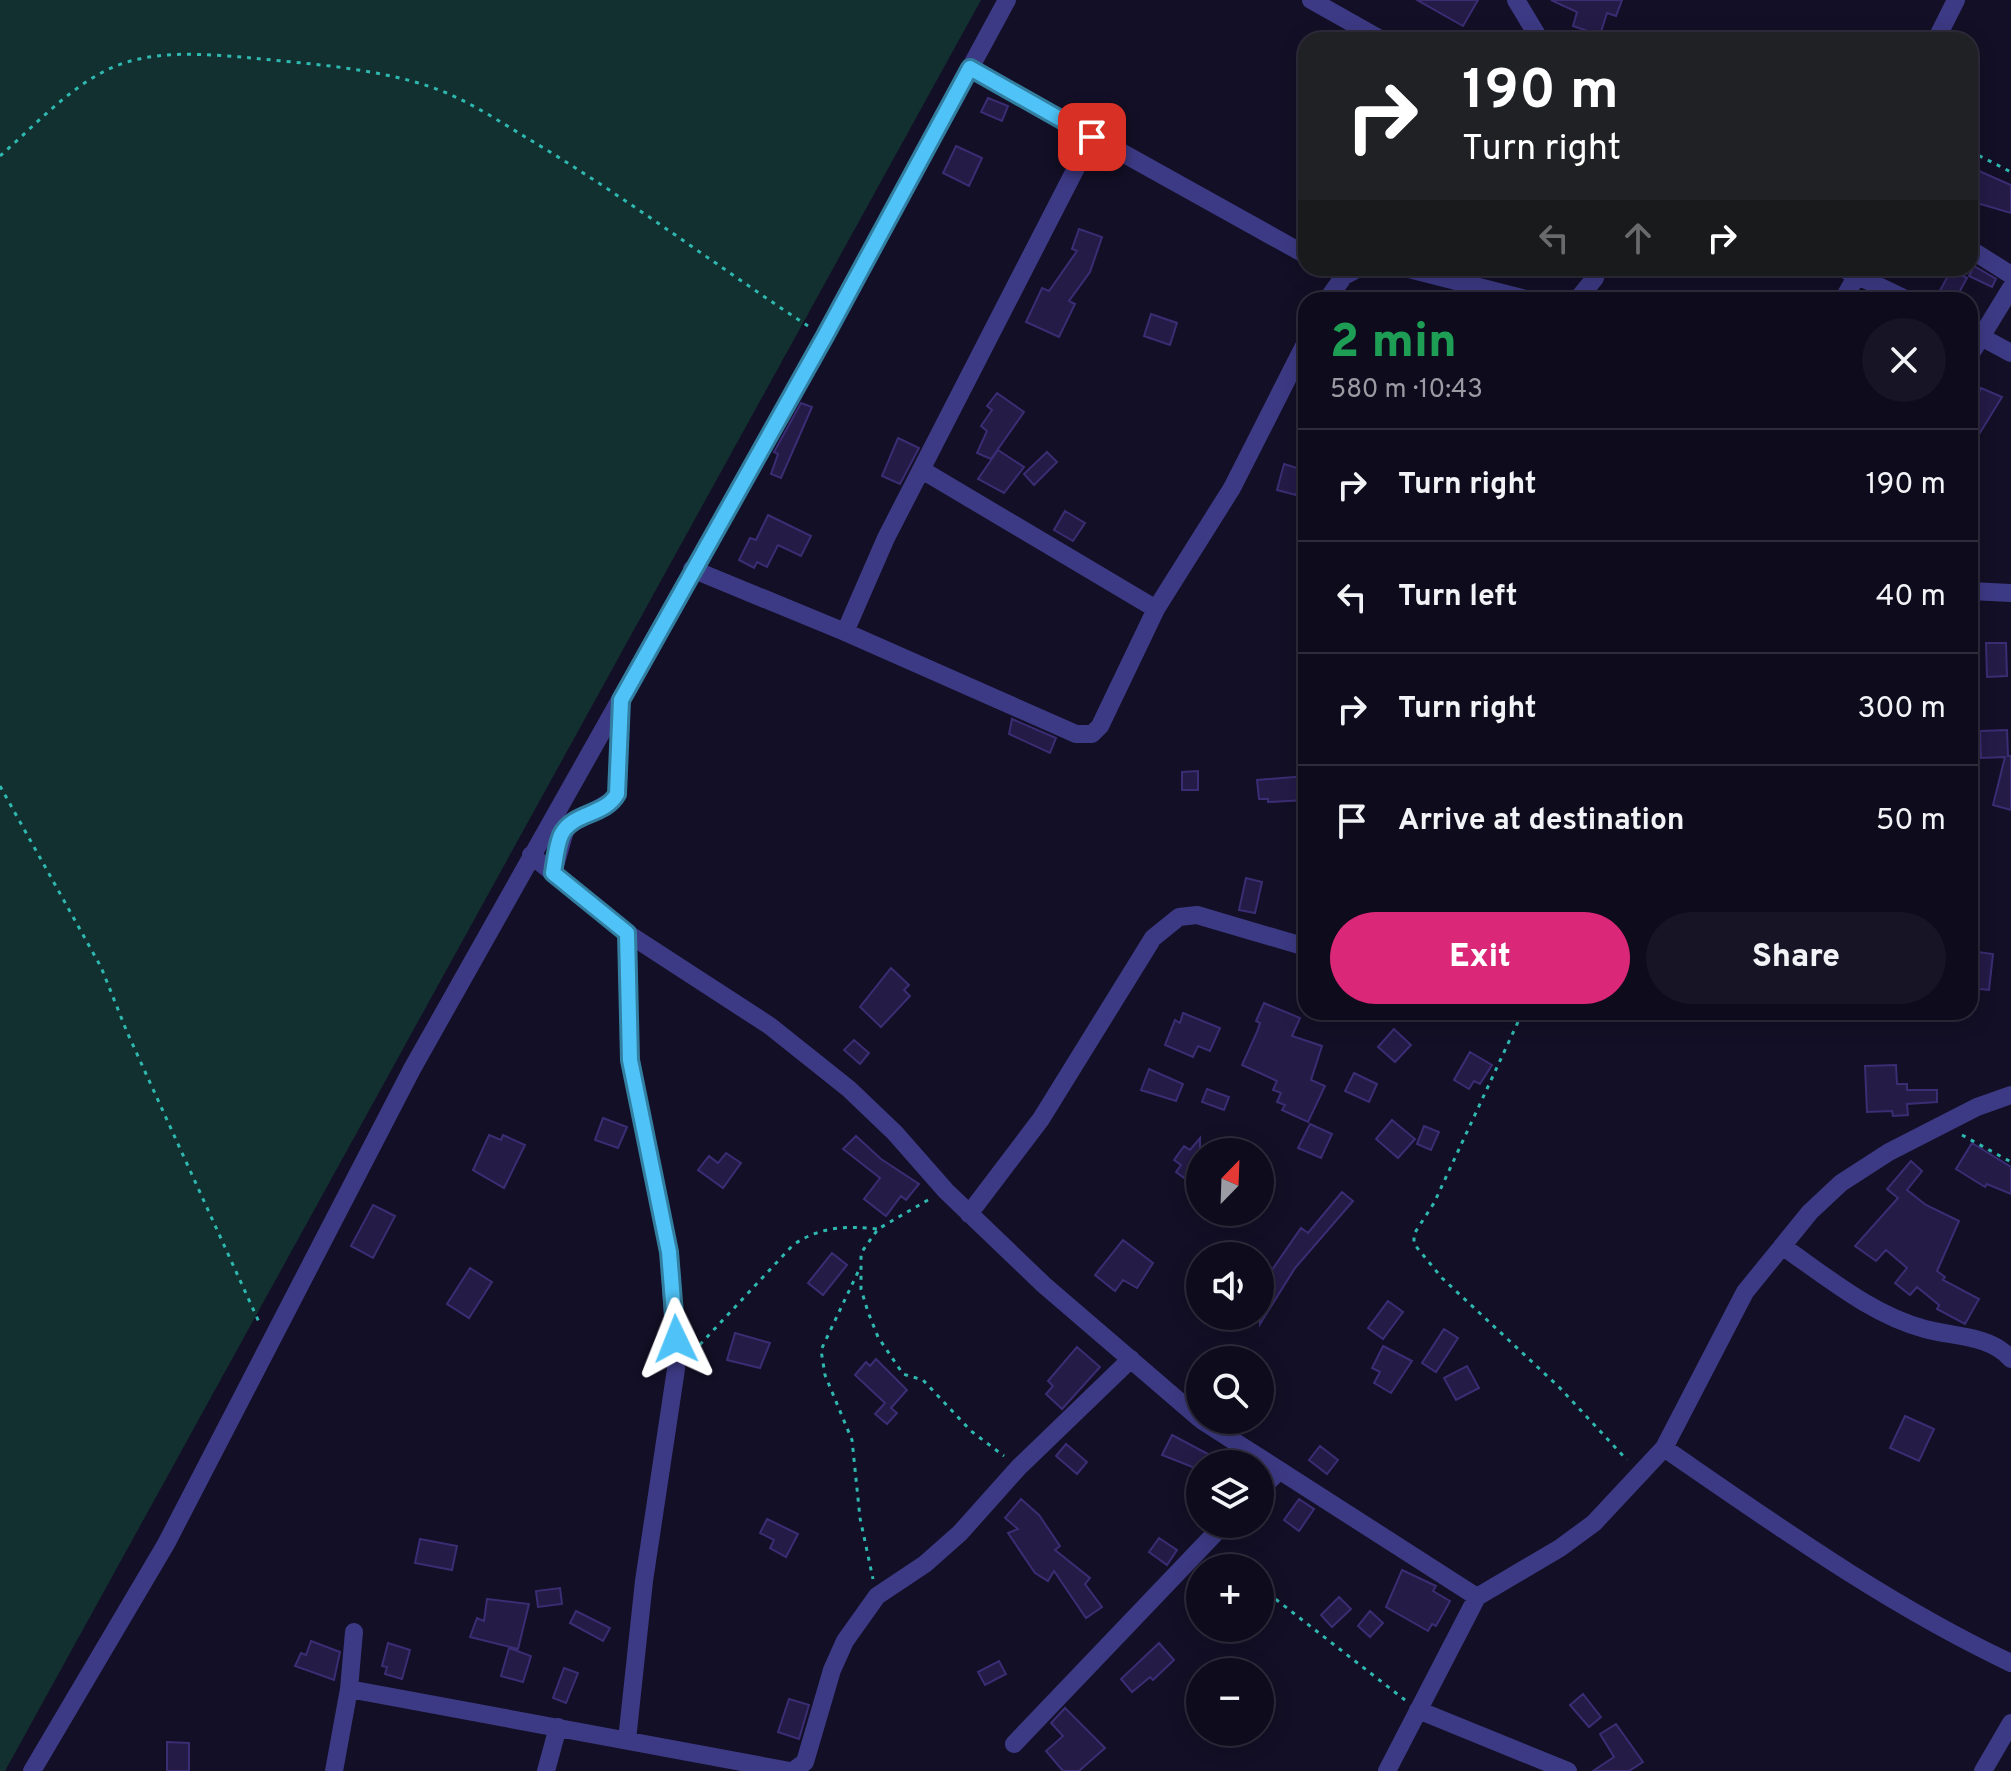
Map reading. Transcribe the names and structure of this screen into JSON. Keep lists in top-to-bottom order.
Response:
{
  "north": "top right",
  "page": {
    "turn": ["190 m", "Turn right"],
    "heading": ["2 min", "580 m · 10:43"],
    "list": [
      {
        "name": "Turn right",
        "value": "190 m"
      },
      {
        "name": "Turn left",
        "value": "40 m"
      },
      {
        "name": "Turn right",
        "value": "300 m"
      },
      {
        "name": "Arrive at destination",
        "value": "50 m"
      }
    ],
    "buttons": ["Exit", "Share"],
    "map_buttons": ["+", "−"]
  }
}
